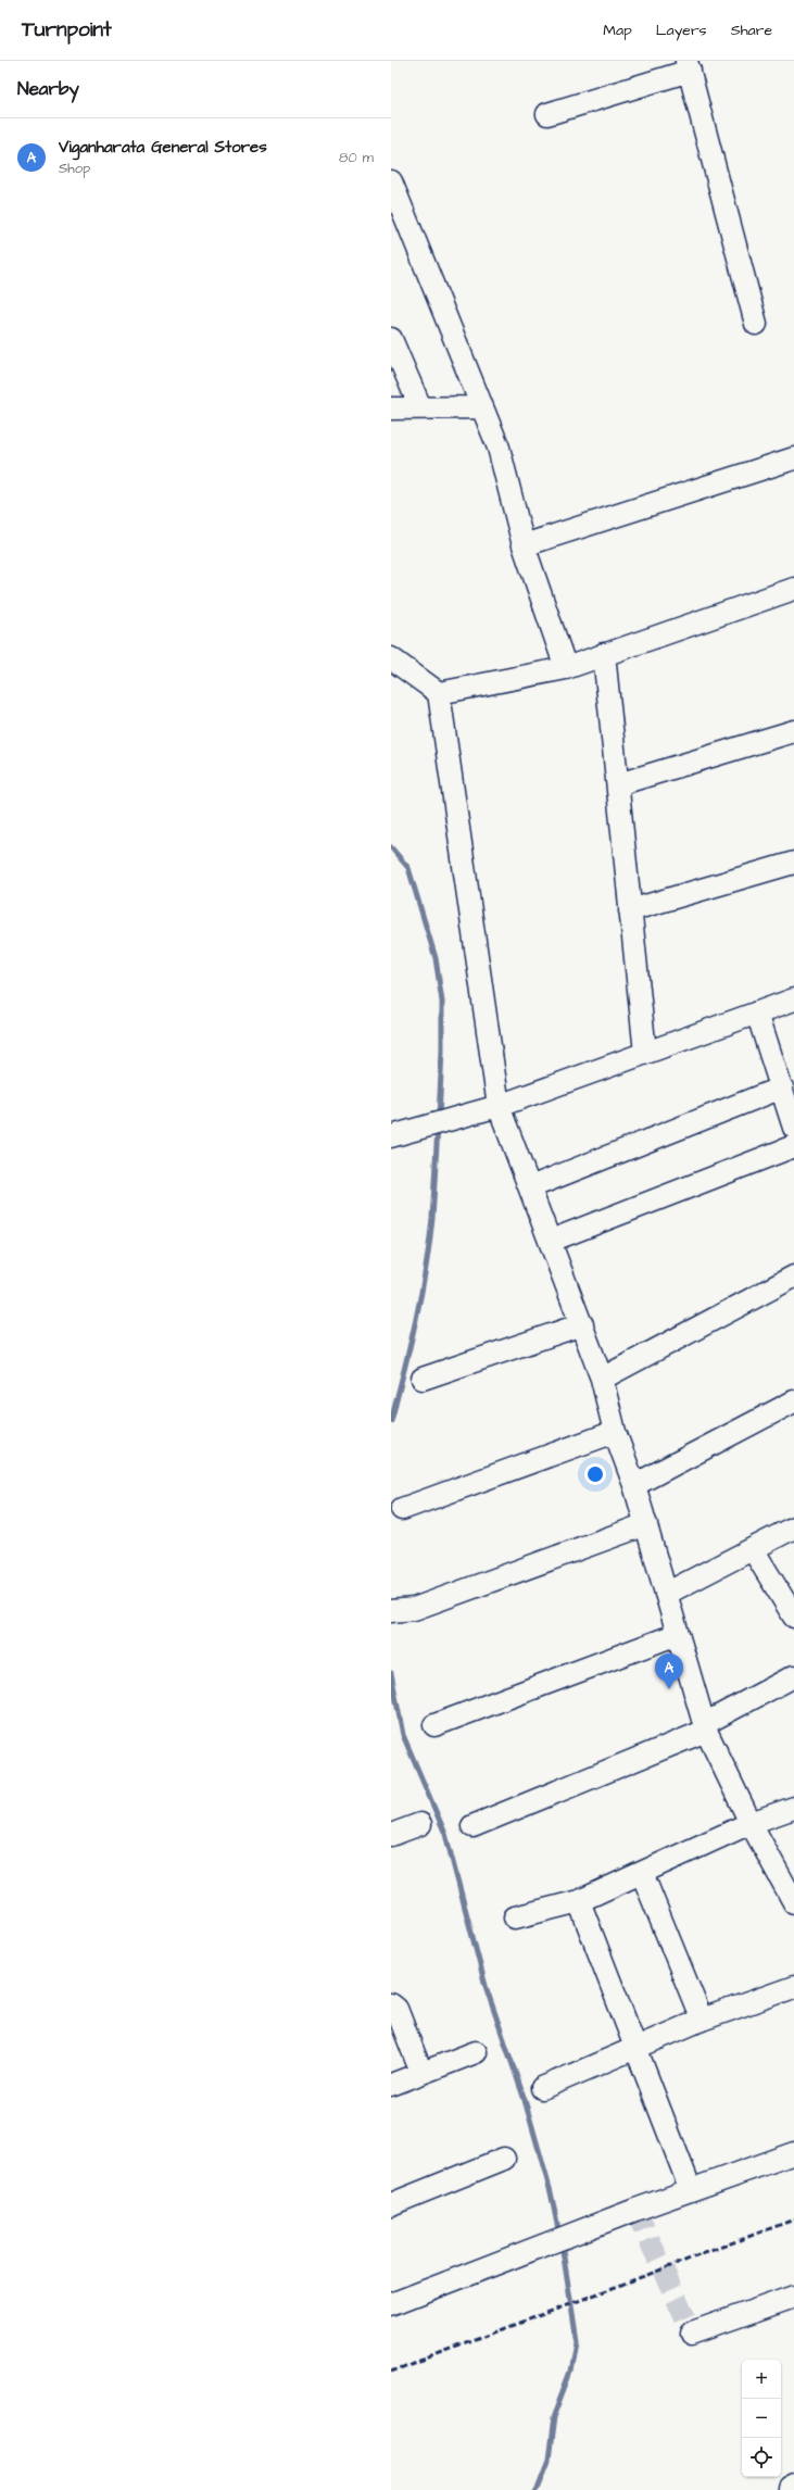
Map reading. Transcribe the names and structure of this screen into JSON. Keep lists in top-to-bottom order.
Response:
{
  "page": {
    "header": "Turnpoint",
    "nav": ["Map", "Layers", "Share"],
    "heading": "Nearby",
    "list": [
      {
        "mark": "A",
        "name": "Viganharata General Stores",
        "note": "Shop",
        "value": "80 m"
      }
    ],
    "pins": "A",
    "map_buttons": ["+", "−"]
  }
}
